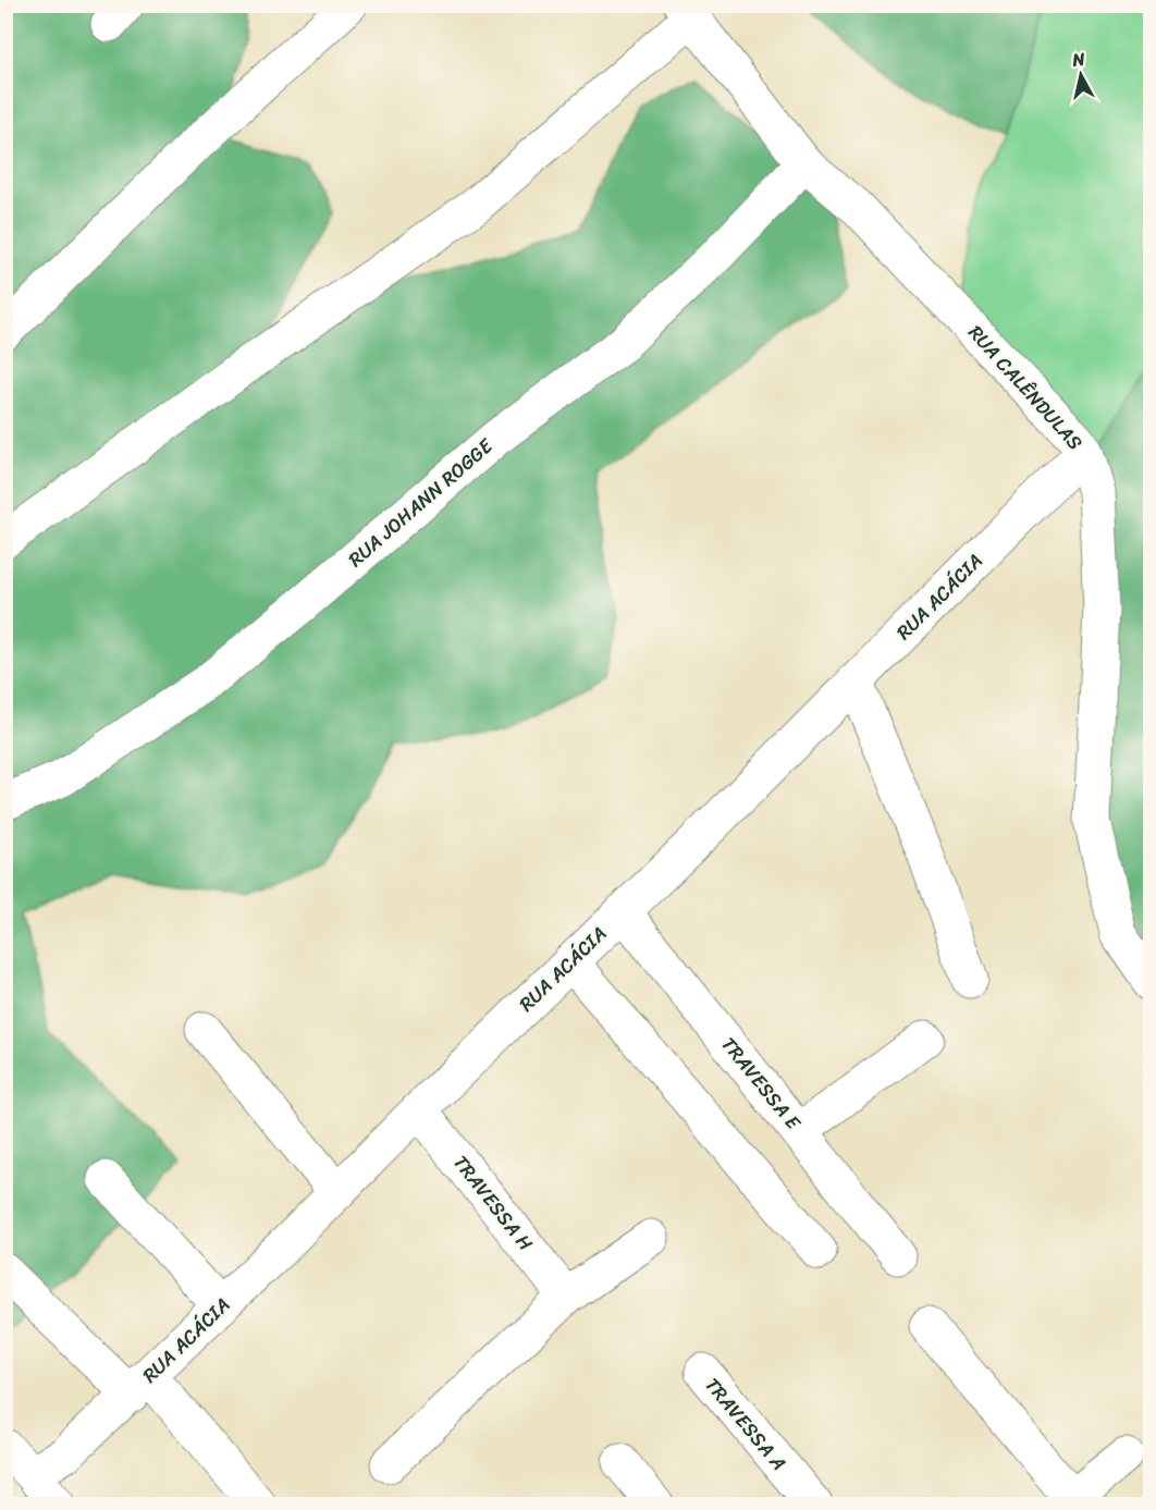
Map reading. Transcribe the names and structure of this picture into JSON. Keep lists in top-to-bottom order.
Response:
{
  "streets": {
    "street": [
      "RUA CALÊNDULAS",
      "RUA JOHANN ROGGE",
      "RUA ACÁCIA",
      "TRAVESSA E",
      "TRAVESSA H",
      "TRAVESSA A"
    ]
  },
  "crossings": [
    ["RUA CALÊNDULAS", "RUA JOHANN ROGGE"],
    ["RUA CALÊNDULAS", "RUA ACÁCIA"],
    ["RUA ACÁCIA", "TRAVESSA E"],
    ["RUA ACÁCIA", "TRAVESSA H"]
  ],
  "north": "top"
}
